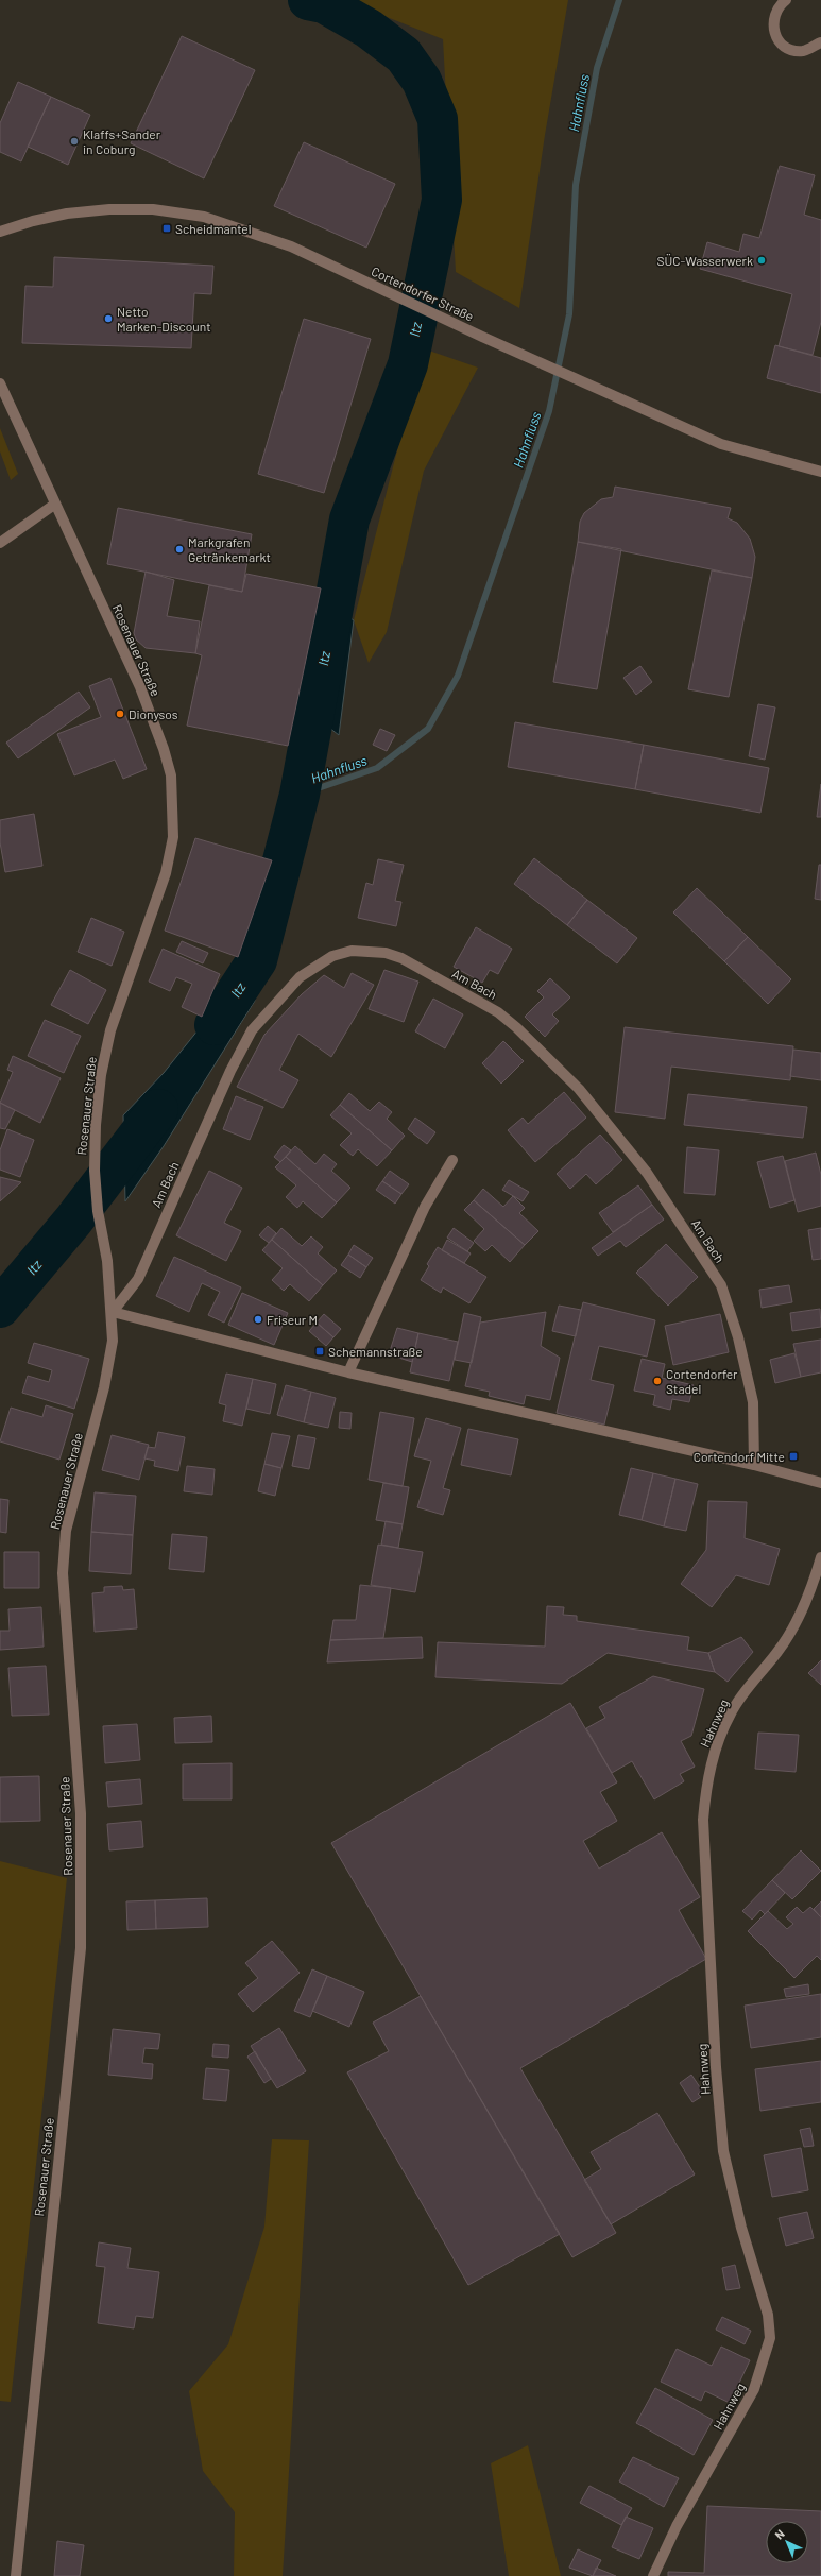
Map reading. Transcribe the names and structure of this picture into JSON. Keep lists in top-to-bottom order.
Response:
{
  "streets": {
    "street": [
      "Cortendorfer Straße",
      "Rosenauer Straße",
      "Am Bach",
      "Hahnweg"
    ]
  },
  "crossings": [
    ["Rosenauer Straße", "Am Bach"]
  ],
  "water": ["Hahnfluss", "Itz"],
  "places": {
    "other": [
      "Klaffs+Sander in Coburg",
      "SÜC-Wasserwerk",
      "Netto Marken-Discount",
      "Markgrafen Getränkemarkt",
      "Dionysos",
      "Friseur M",
      "Cortendorfer Stadel"
    ],
    "transit": ["Scheidmantel", "Schemannstraße", "Cortendorf Mitte"]
  },
  "north": "top left"
}
